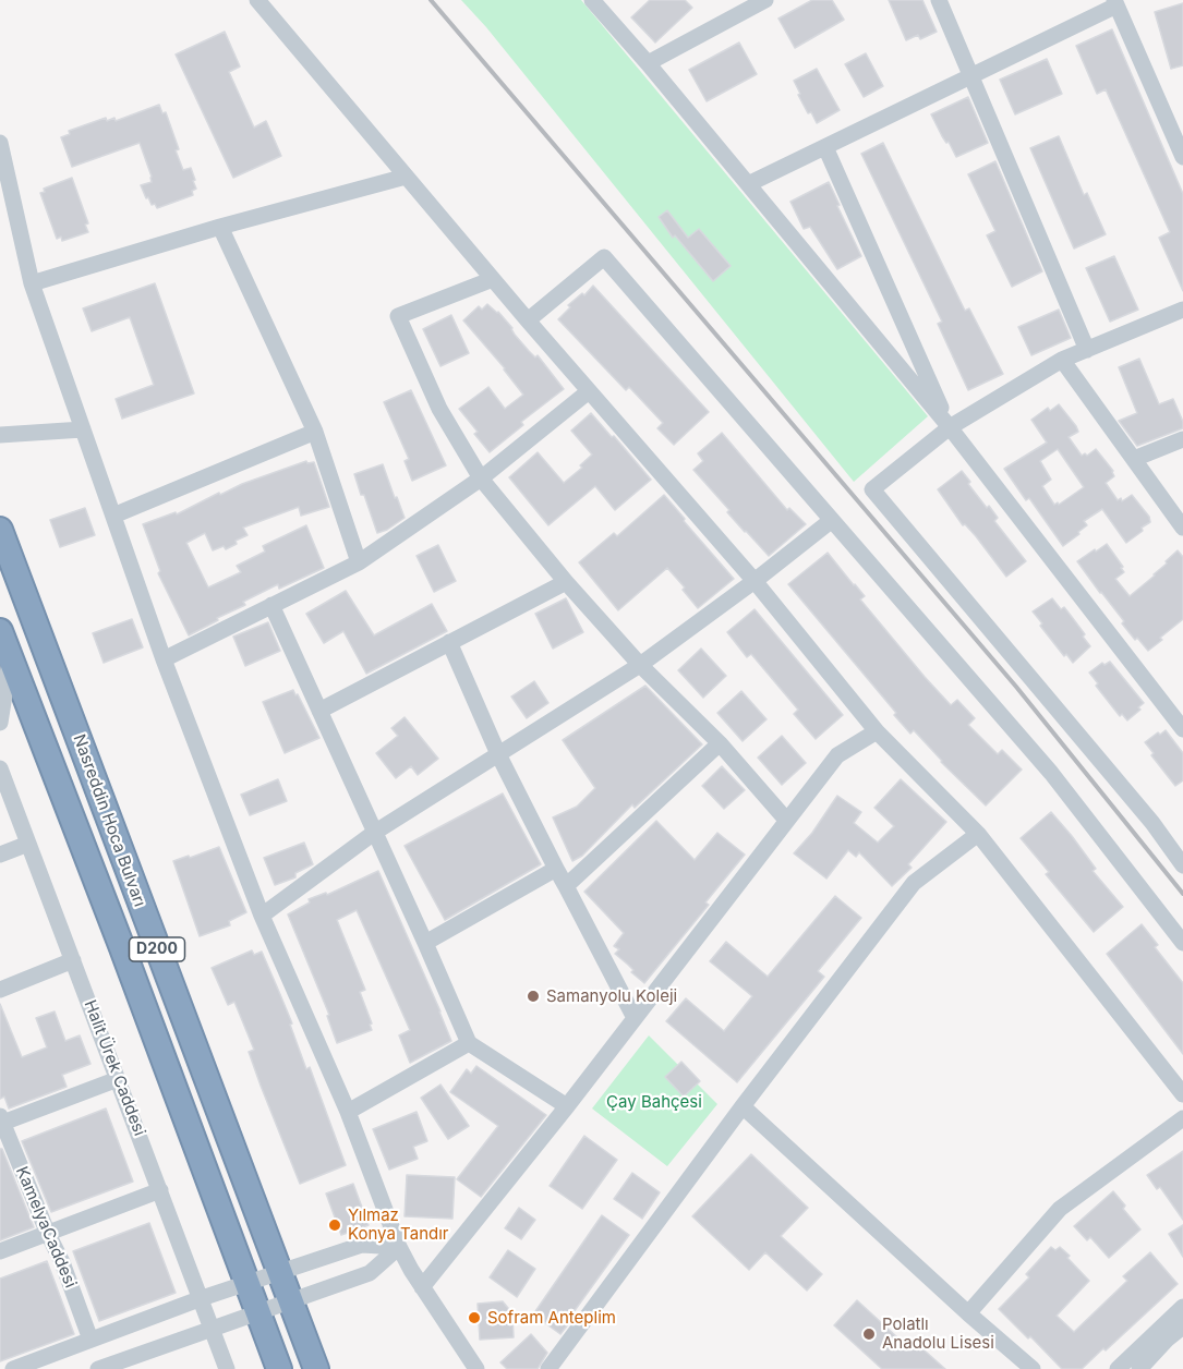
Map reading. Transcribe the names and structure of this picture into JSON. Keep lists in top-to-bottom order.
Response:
{
  "streets": {
    "highway": ["Nasreddin Hoca Bulvarı", "D200"],
    "street": ["Halit Ürek Caddesi", "KamelyaCaddesi"]
  },
  "parks": ["Çay Bahçesi"],
  "places": [
    "Samanyolu Koleji",
    "Yılmaz Konya Tandır",
    "Sofram Anteplim",
    "Polatlı Anadolu Lisesi"
  ]
}
